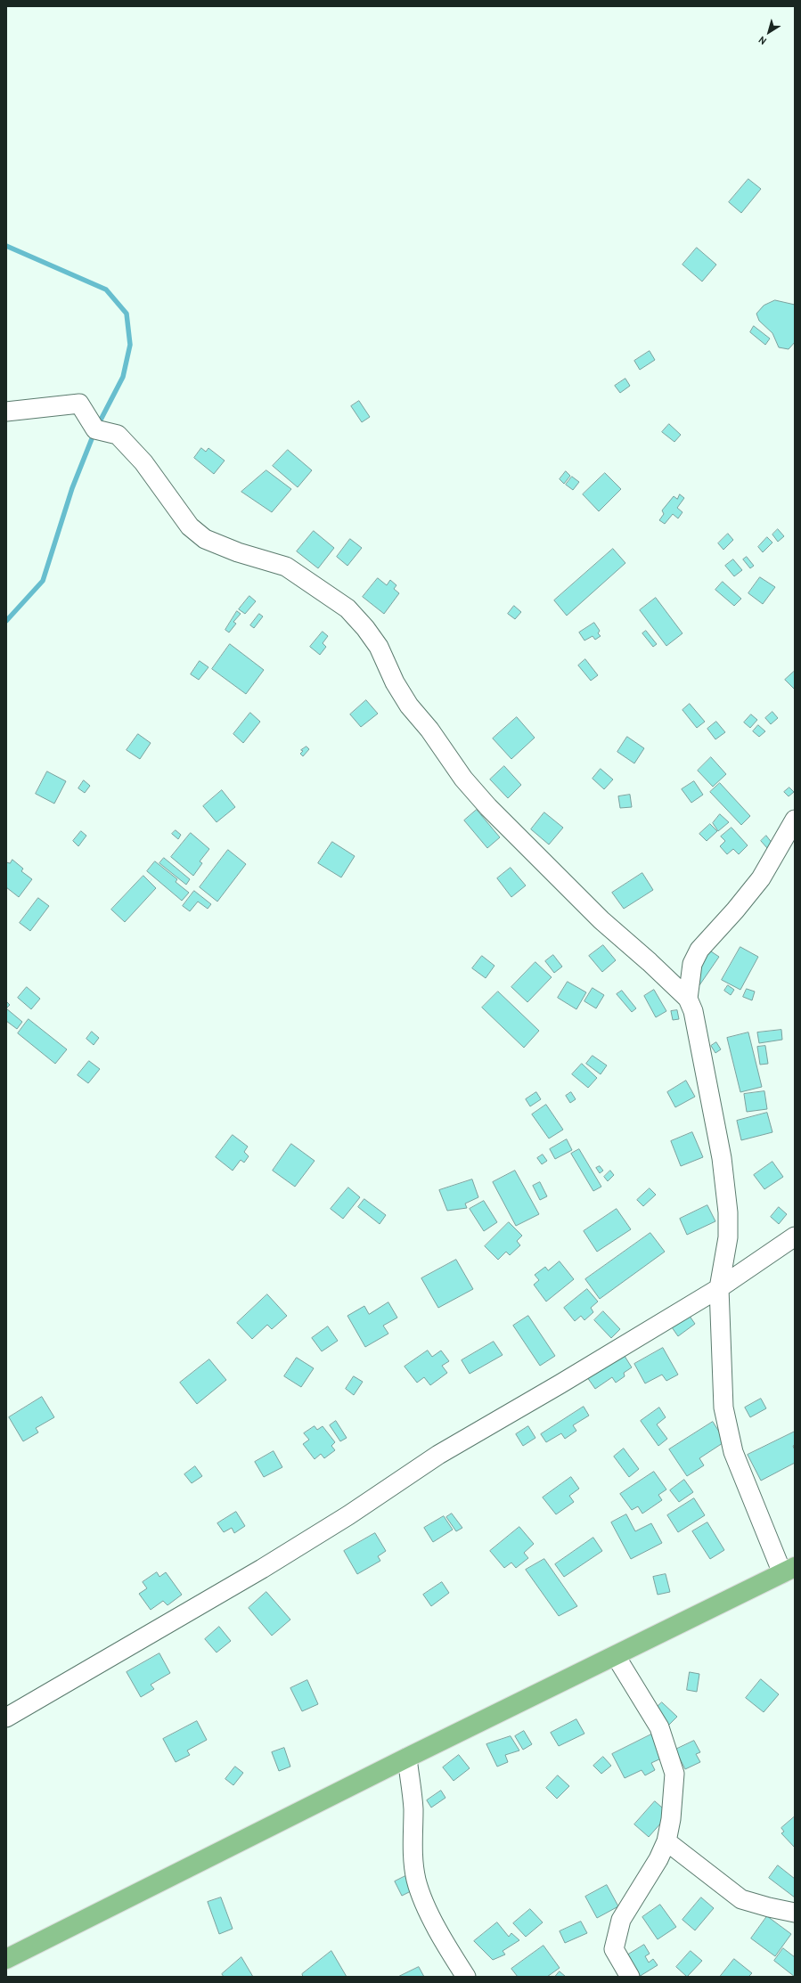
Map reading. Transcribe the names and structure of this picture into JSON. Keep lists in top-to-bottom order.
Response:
{
  "north": "bottom left"
}
